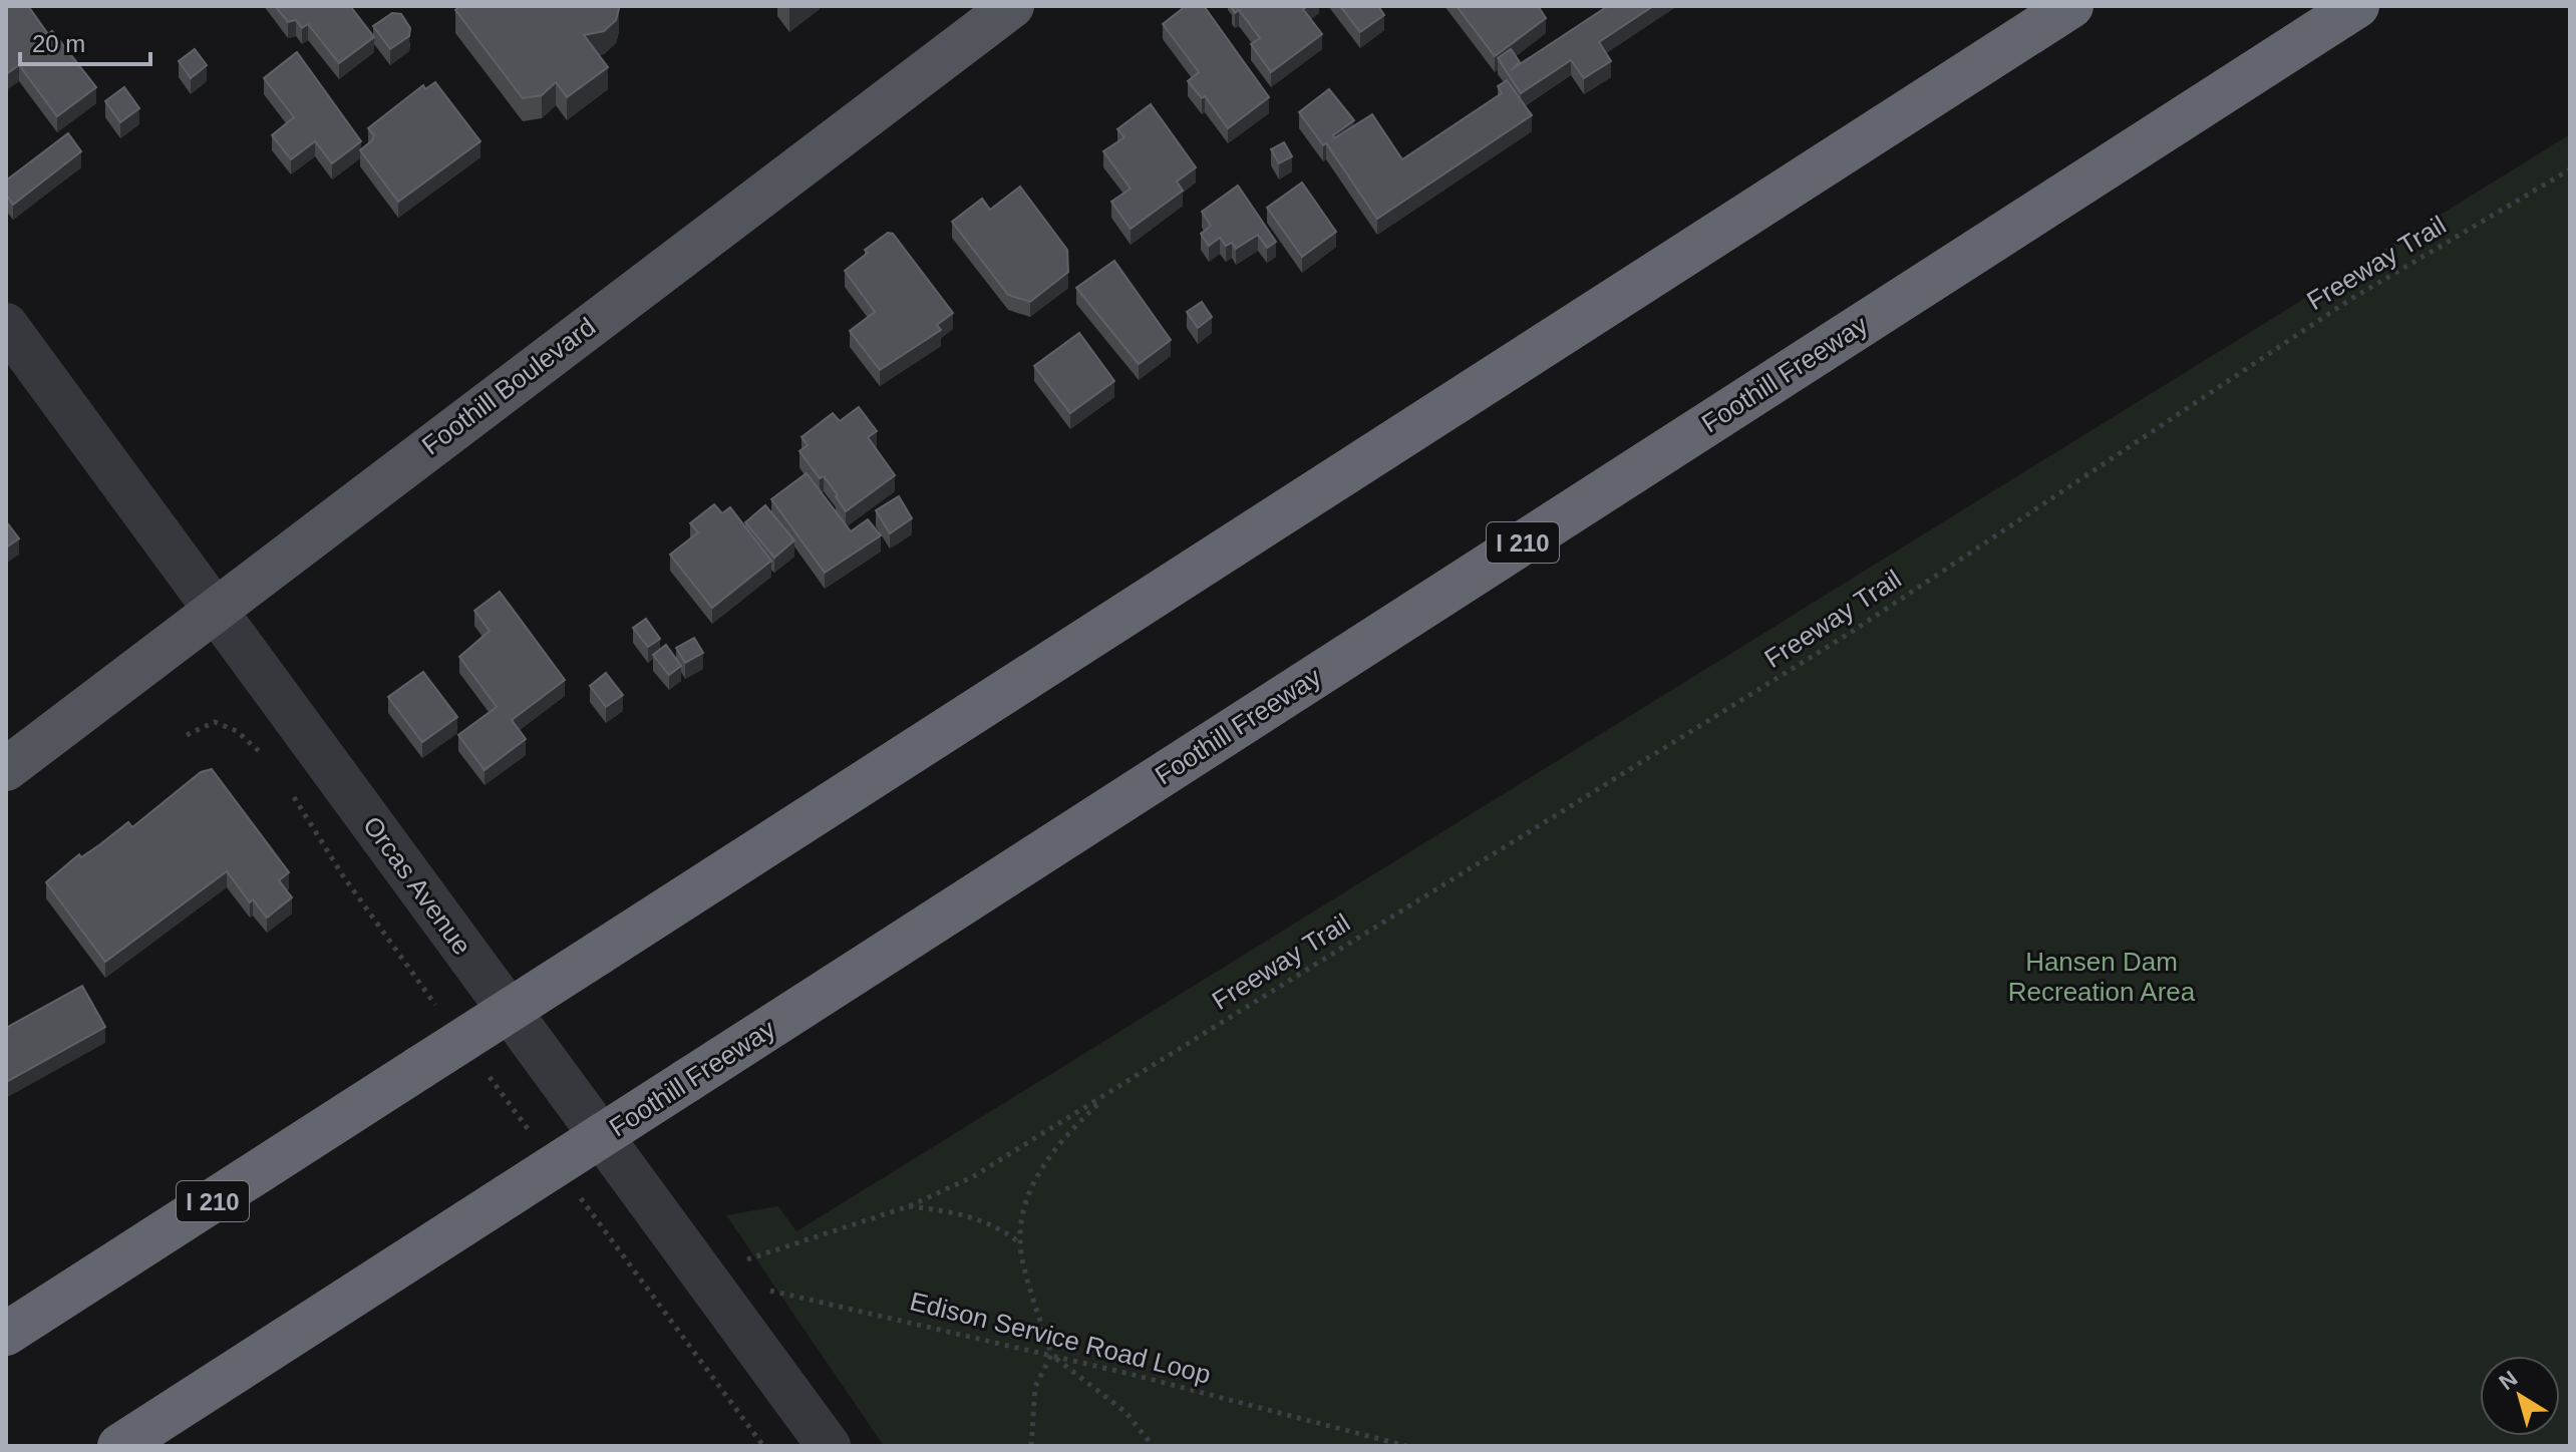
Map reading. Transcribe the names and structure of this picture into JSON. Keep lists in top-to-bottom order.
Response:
{
  "streets": {
    "highway": ["Foothill Freeway", "I 210"],
    "main road": ["Foothill Boulevard"],
    "street": ["Orcas Avenue"],
    "path": ["Freeway Trail", "Edison Service Road Loop"]
  },
  "crossings": [
    ["Freeway Trail", "Orcas Avenue"],
    ["Freeway Trail", "Edison Service Road Loop"],
    ["Foothill Boulevard", "Orcas Avenue"],
    ["Orcas Avenue", "Edison Service Road Loop"]
  ],
  "parks": ["Hansen Dam Recreation Area"],
  "scale_bar": "20 m",
  "north": "top left"
}
